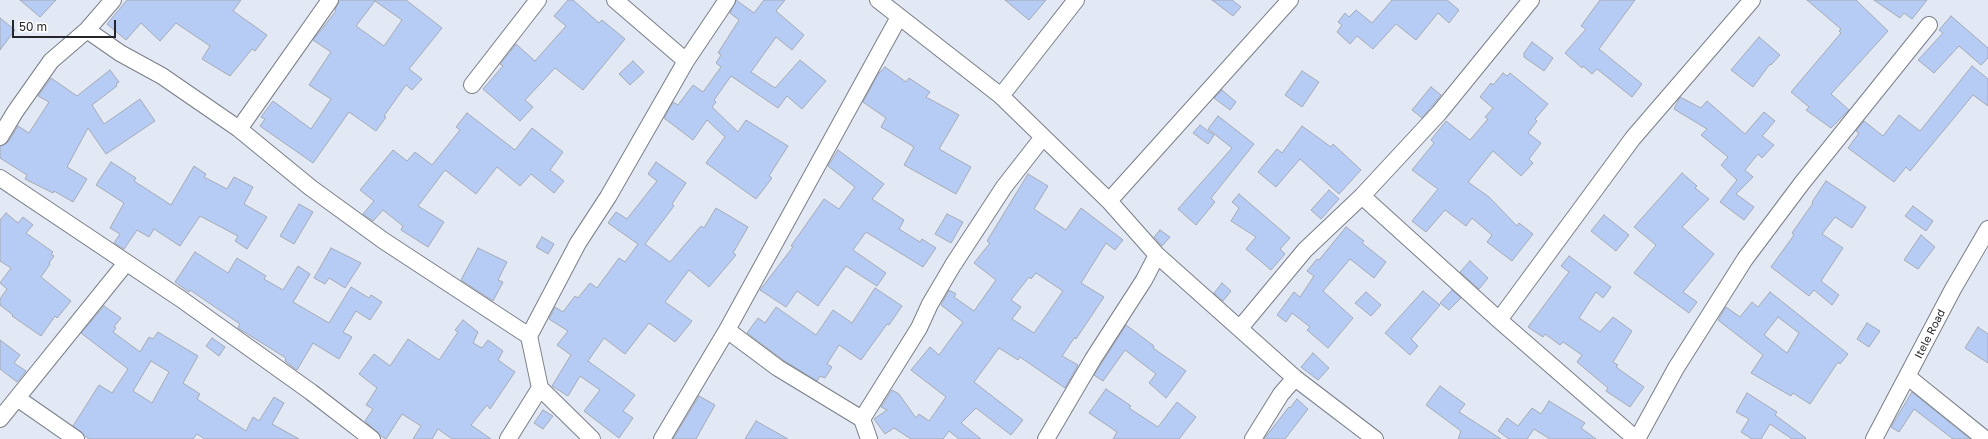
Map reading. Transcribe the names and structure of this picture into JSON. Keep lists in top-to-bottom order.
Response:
{
  "streets": {
    "street": ["Itele Road"]
  },
  "scale_bar": "50 m"
}
